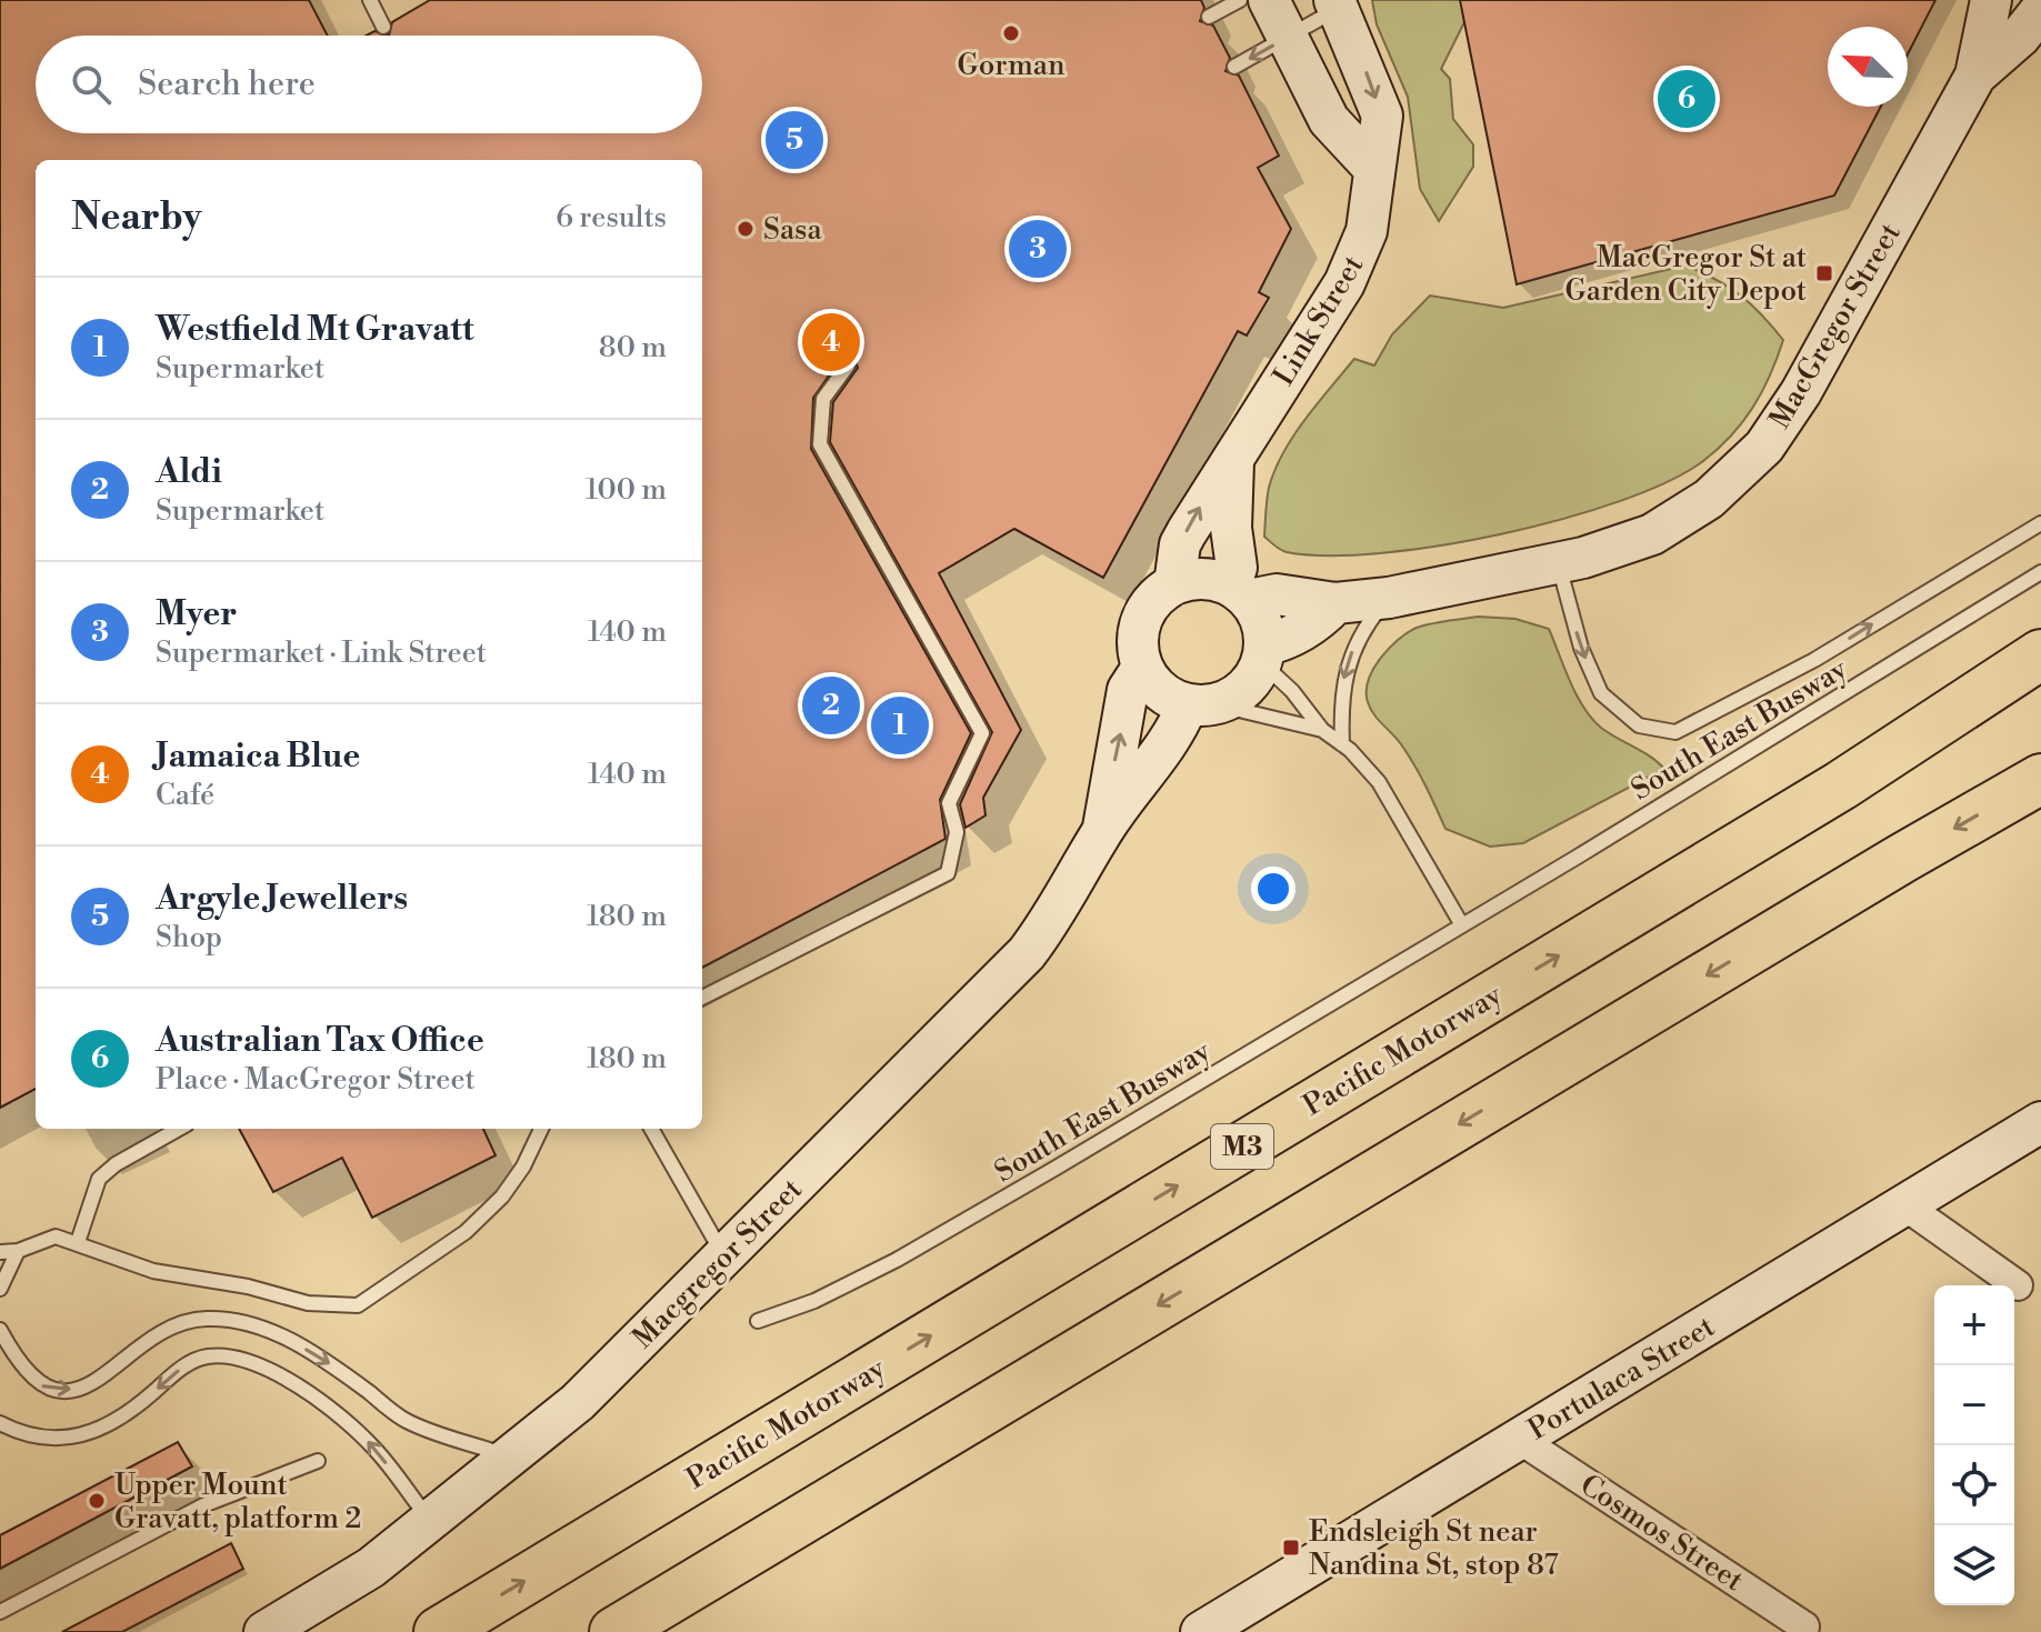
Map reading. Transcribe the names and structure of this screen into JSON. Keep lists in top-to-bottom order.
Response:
{
  "streets": {
    "highway": ["Pacific Motorway", "M3"],
    "street": [
      "Link Street",
      "MacGregor Street",
      "Macgregor Street",
      "Portulaca Street",
      "Cosmos Street"
    ],
    "lane": ["South East Busway"]
  },
  "crossings": [
    ["Link Street", "MacGregor Street"],
    ["Link Street", "Macgregor Street"],
    ["MacGregor Street", "Macgregor Street"],
    ["Portulaca Street", "Cosmos Street"]
  ],
  "places": {
    "other": ["Gorman", "Sasa", "Upper Mount Gravatt, platform 2"],
    "transit": ["MacGregor St at Garden City Depot", "Endsleigh St near Nandina St, stop 87"]
  },
  "north": "top left",
  "page": {
    "search": "Search here",
    "pins": [
      "6",
      "5",
      "3",
      "4",
      "2",
      "1"
    ],
    "heading": ["Nearby", "6 results"],
    "list": [
      {
        "mark": "1",
        "name": "Westfield Mt Gravatt",
        "note": "Supermarket",
        "value": "80 m"
      },
      {
        "mark": "2",
        "name": "Aldi",
        "note": "Supermarket",
        "value": "100 m"
      },
      {
        "mark": "3",
        "name": "Myer",
        "note": "Supermarket · Link Street",
        "value": "140 m"
      },
      {
        "mark": "4",
        "name": "Jamaica Blue",
        "note": "Café",
        "value": "140 m"
      },
      {
        "mark": "5",
        "name": "Argyle Jewellers",
        "note": "Shop",
        "value": "180 m"
      },
      {
        "mark": "6",
        "name": "Australian Tax Office",
        "note": "Place · MacGregor Street",
        "value": "180 m"
      }
    ],
    "map_buttons": ["+", "−"]
  }
}
